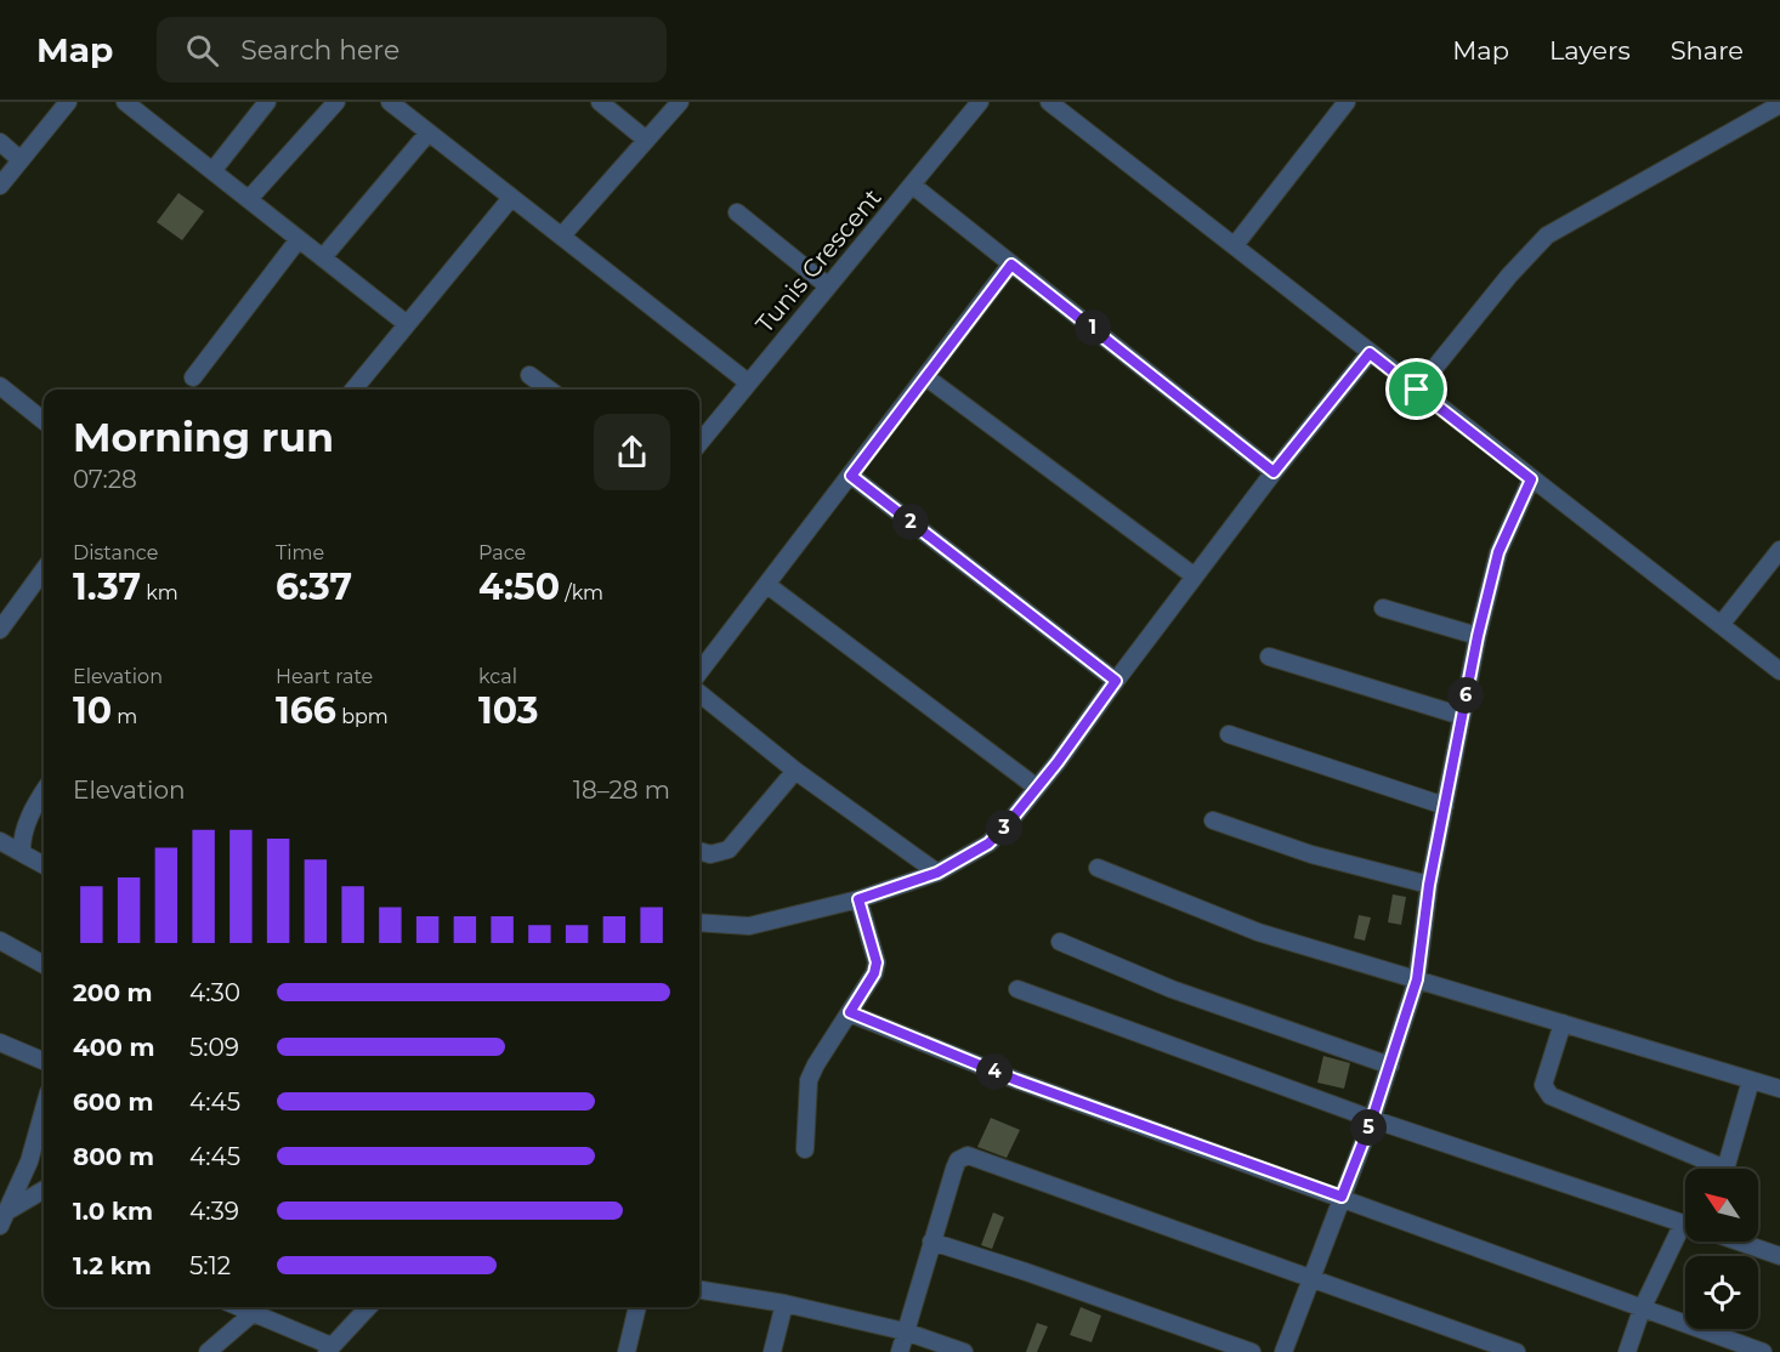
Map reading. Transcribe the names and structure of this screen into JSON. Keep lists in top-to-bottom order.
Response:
{
  "streets": {
    "street": ["Tunis Crescent"]
  },
  "north": "top left",
  "page": {
    "header": "Map",
    "search": "Search here",
    "nav": ["Map", "Layers", "Share"],
    "pins": [
      "1",
      "2",
      "6",
      "3",
      "4",
      "5"
    ],
    "heading": ["Morning run", "07:28"],
    "stats": [
      ["Distance", "1.37 km"],
      ["Time", "6:37"],
      ["Pace", "4:50 /km"],
      ["Elevation", "10 m"],
      ["Heart rate", "166 bpm"],
      ["kcal", "103"]
    ],
    "chart": ["Elevation", "18–28 m"],
    "list": [
      {
        "name": "200 m",
        "note": "4:30"
      },
      {
        "name": "400 m",
        "note": "5:09"
      },
      {
        "name": "600 m",
        "note": "4:45"
      },
      {
        "name": "800 m",
        "note": "4:45"
      },
      {
        "name": "1.0 km",
        "note": "4:39"
      },
      {
        "name": "1.2 km",
        "note": "5:12"
      }
    ]
  }
}
